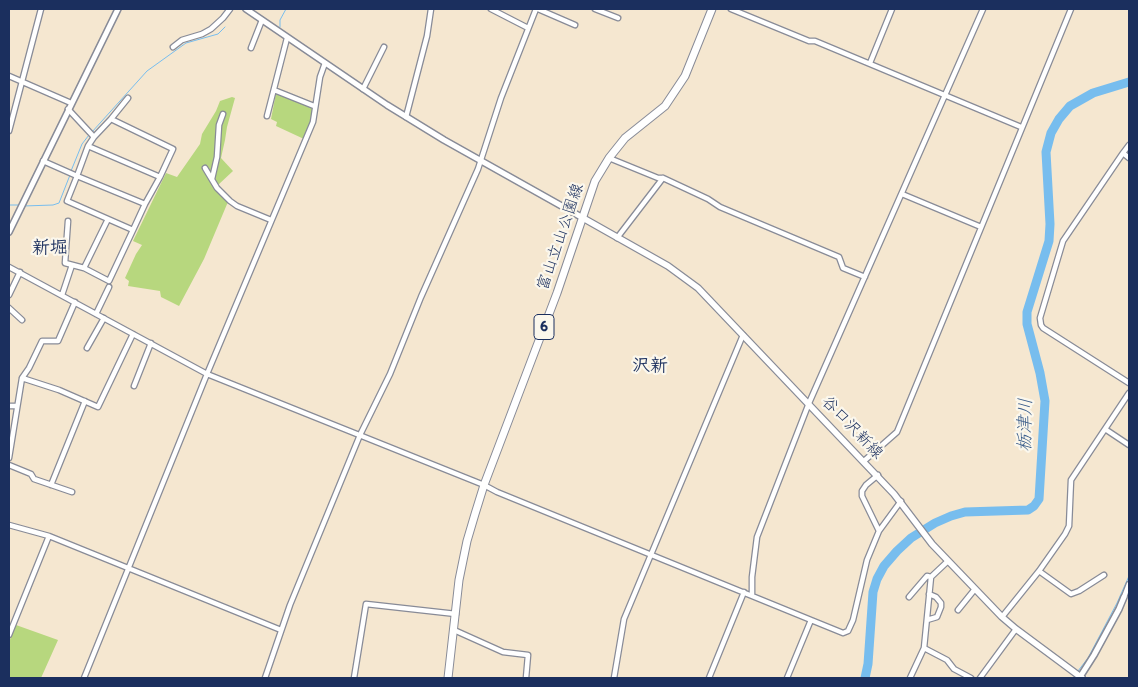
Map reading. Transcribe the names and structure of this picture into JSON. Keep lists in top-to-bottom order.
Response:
{
  "streets": {
    "main road": ["富山立山公園線", "6", "谷口沢新線"]
  },
  "crossings": [
    ["富山立山公園線", "谷口沢新線"]
  ],
  "districts": ["新堀", "沢新"],
  "water": ["栃津川"]
}
